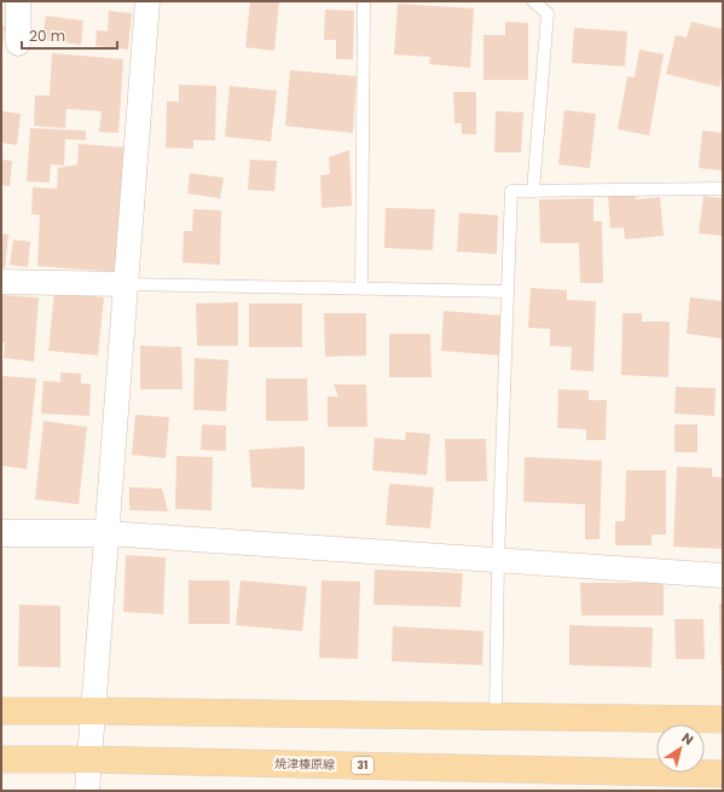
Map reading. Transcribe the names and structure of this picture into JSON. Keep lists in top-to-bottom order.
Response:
{
  "streets": {
    "main road": ["焼津榛原線", "31"]
  },
  "scale_bar": "20 m",
  "north": "top right"
}
